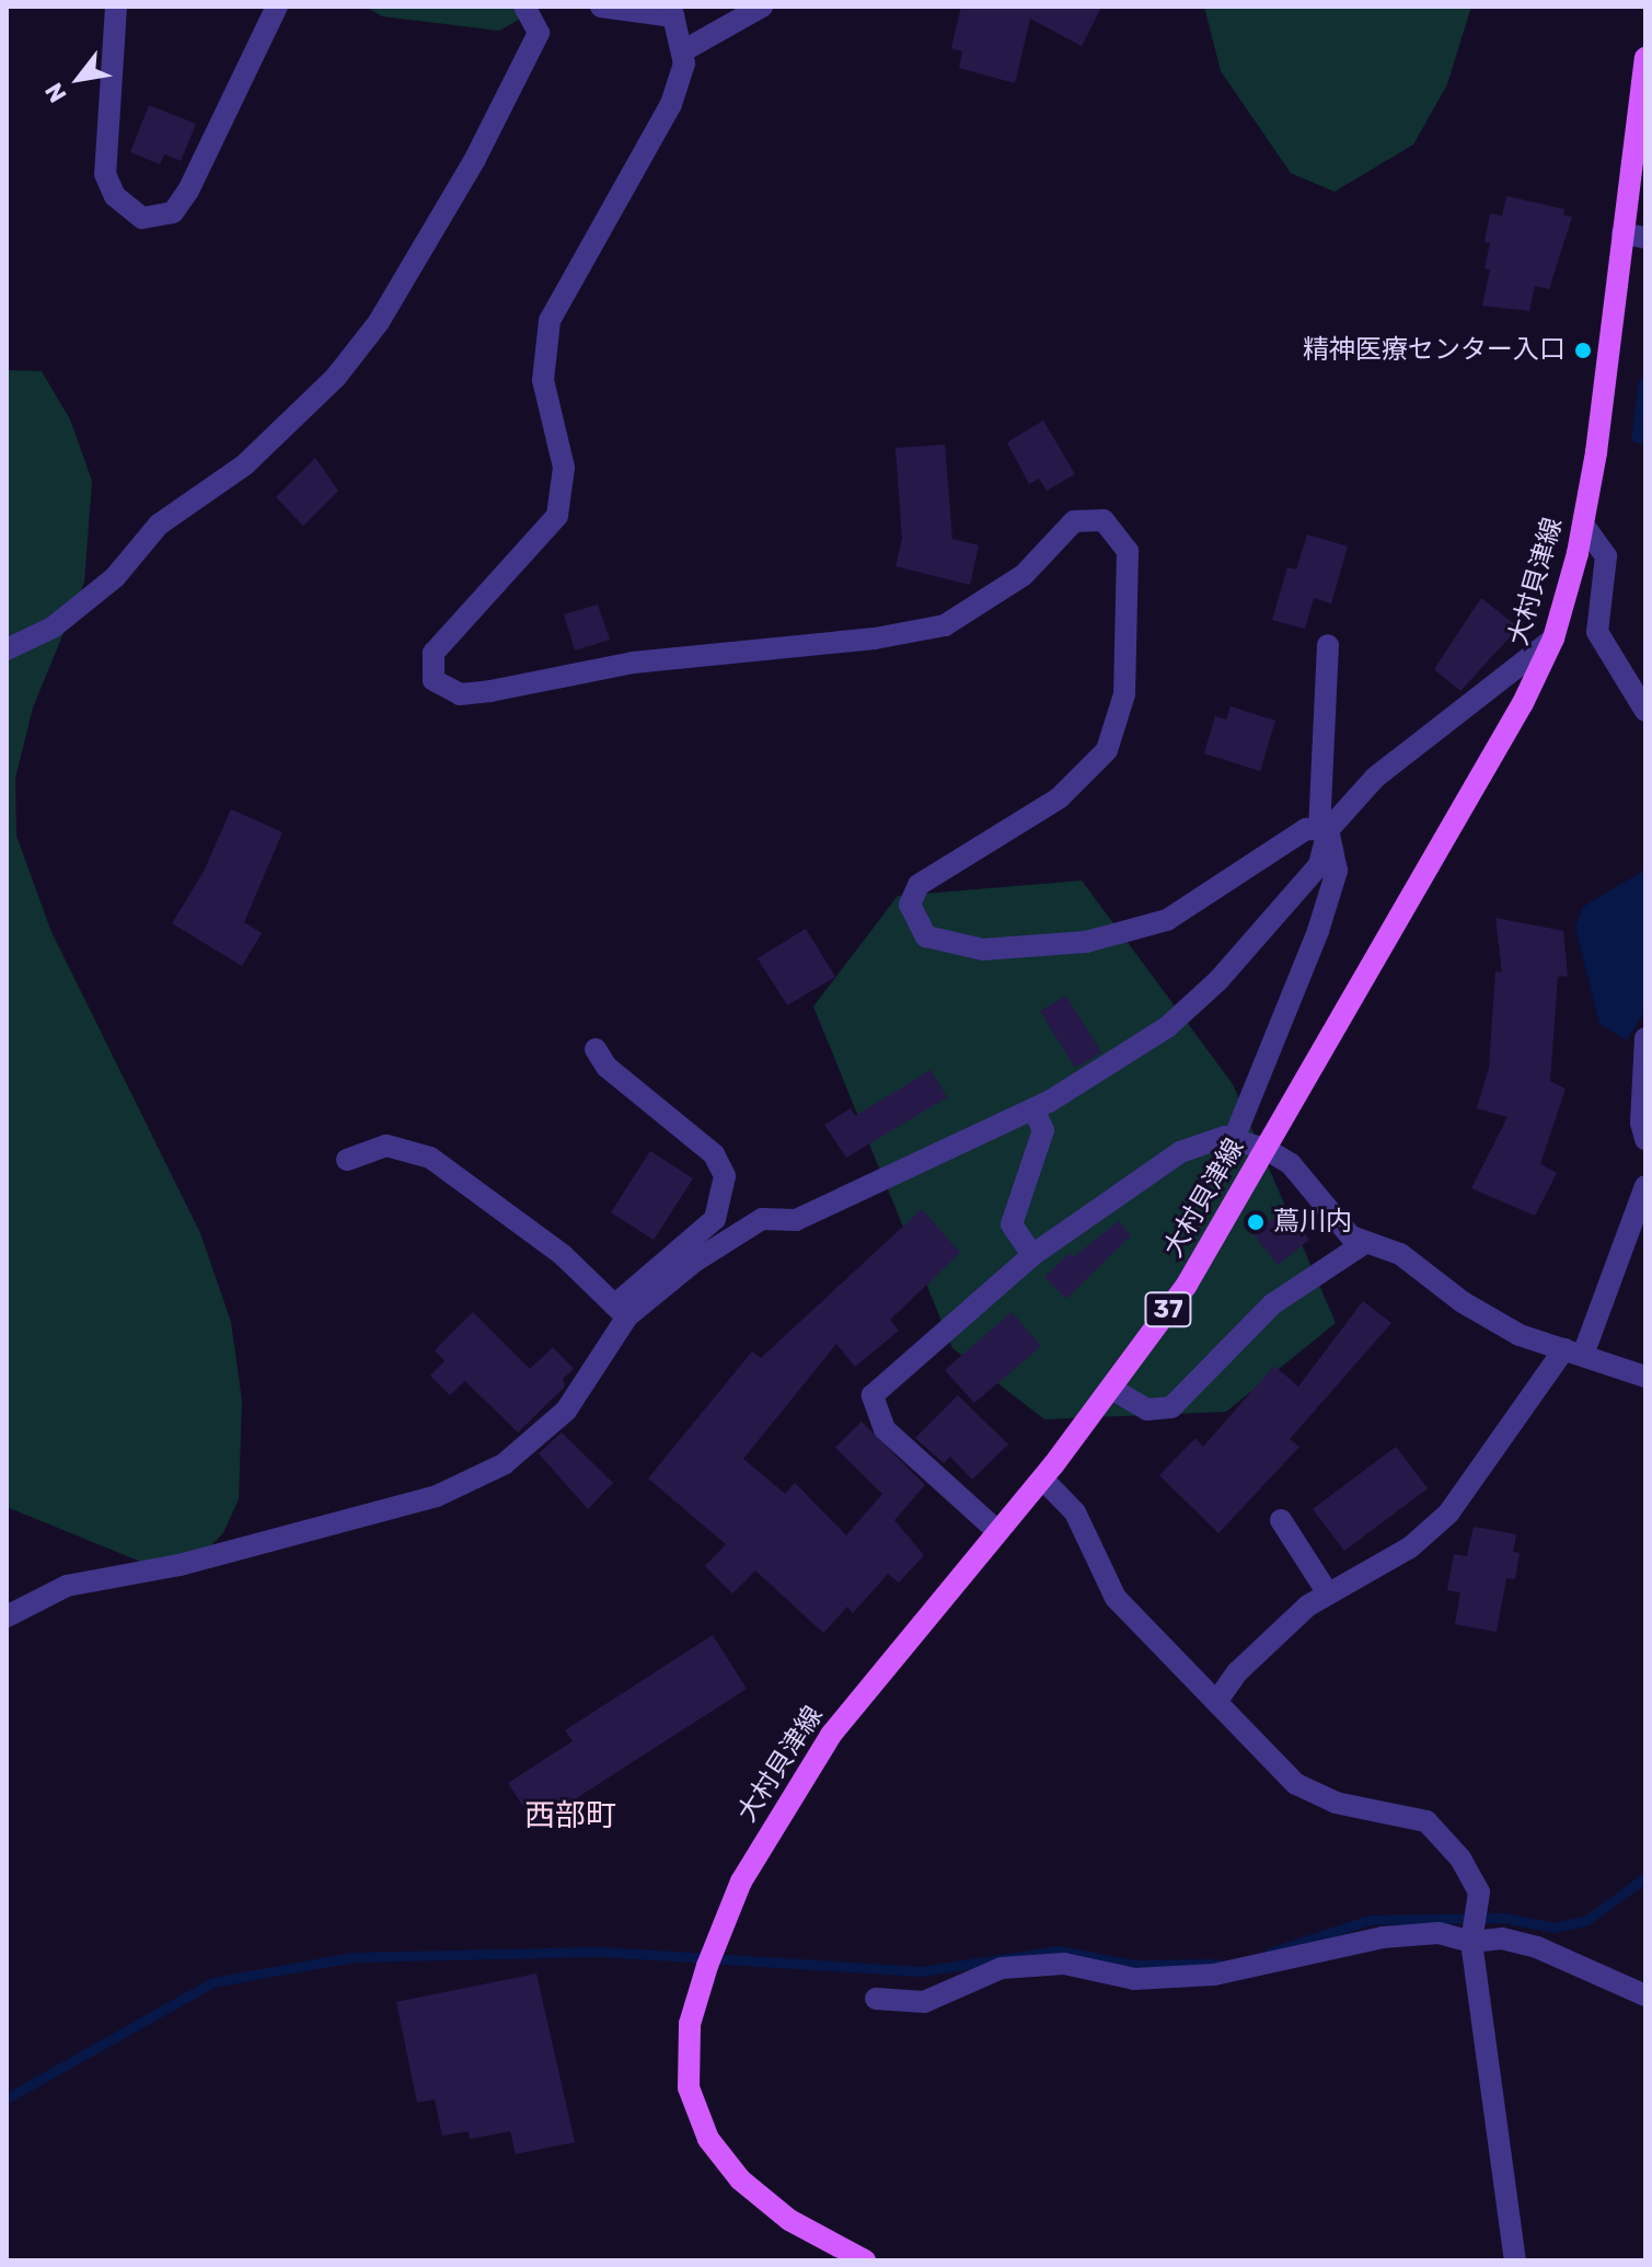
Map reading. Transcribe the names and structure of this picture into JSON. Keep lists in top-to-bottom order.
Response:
{
  "streets": {
    "main road": ["大村貝津線", "37"]
  },
  "districts": ["西部町"],
  "places": ["精神医療センター入口", "蔦川内"],
  "north": "bottom left"
}
